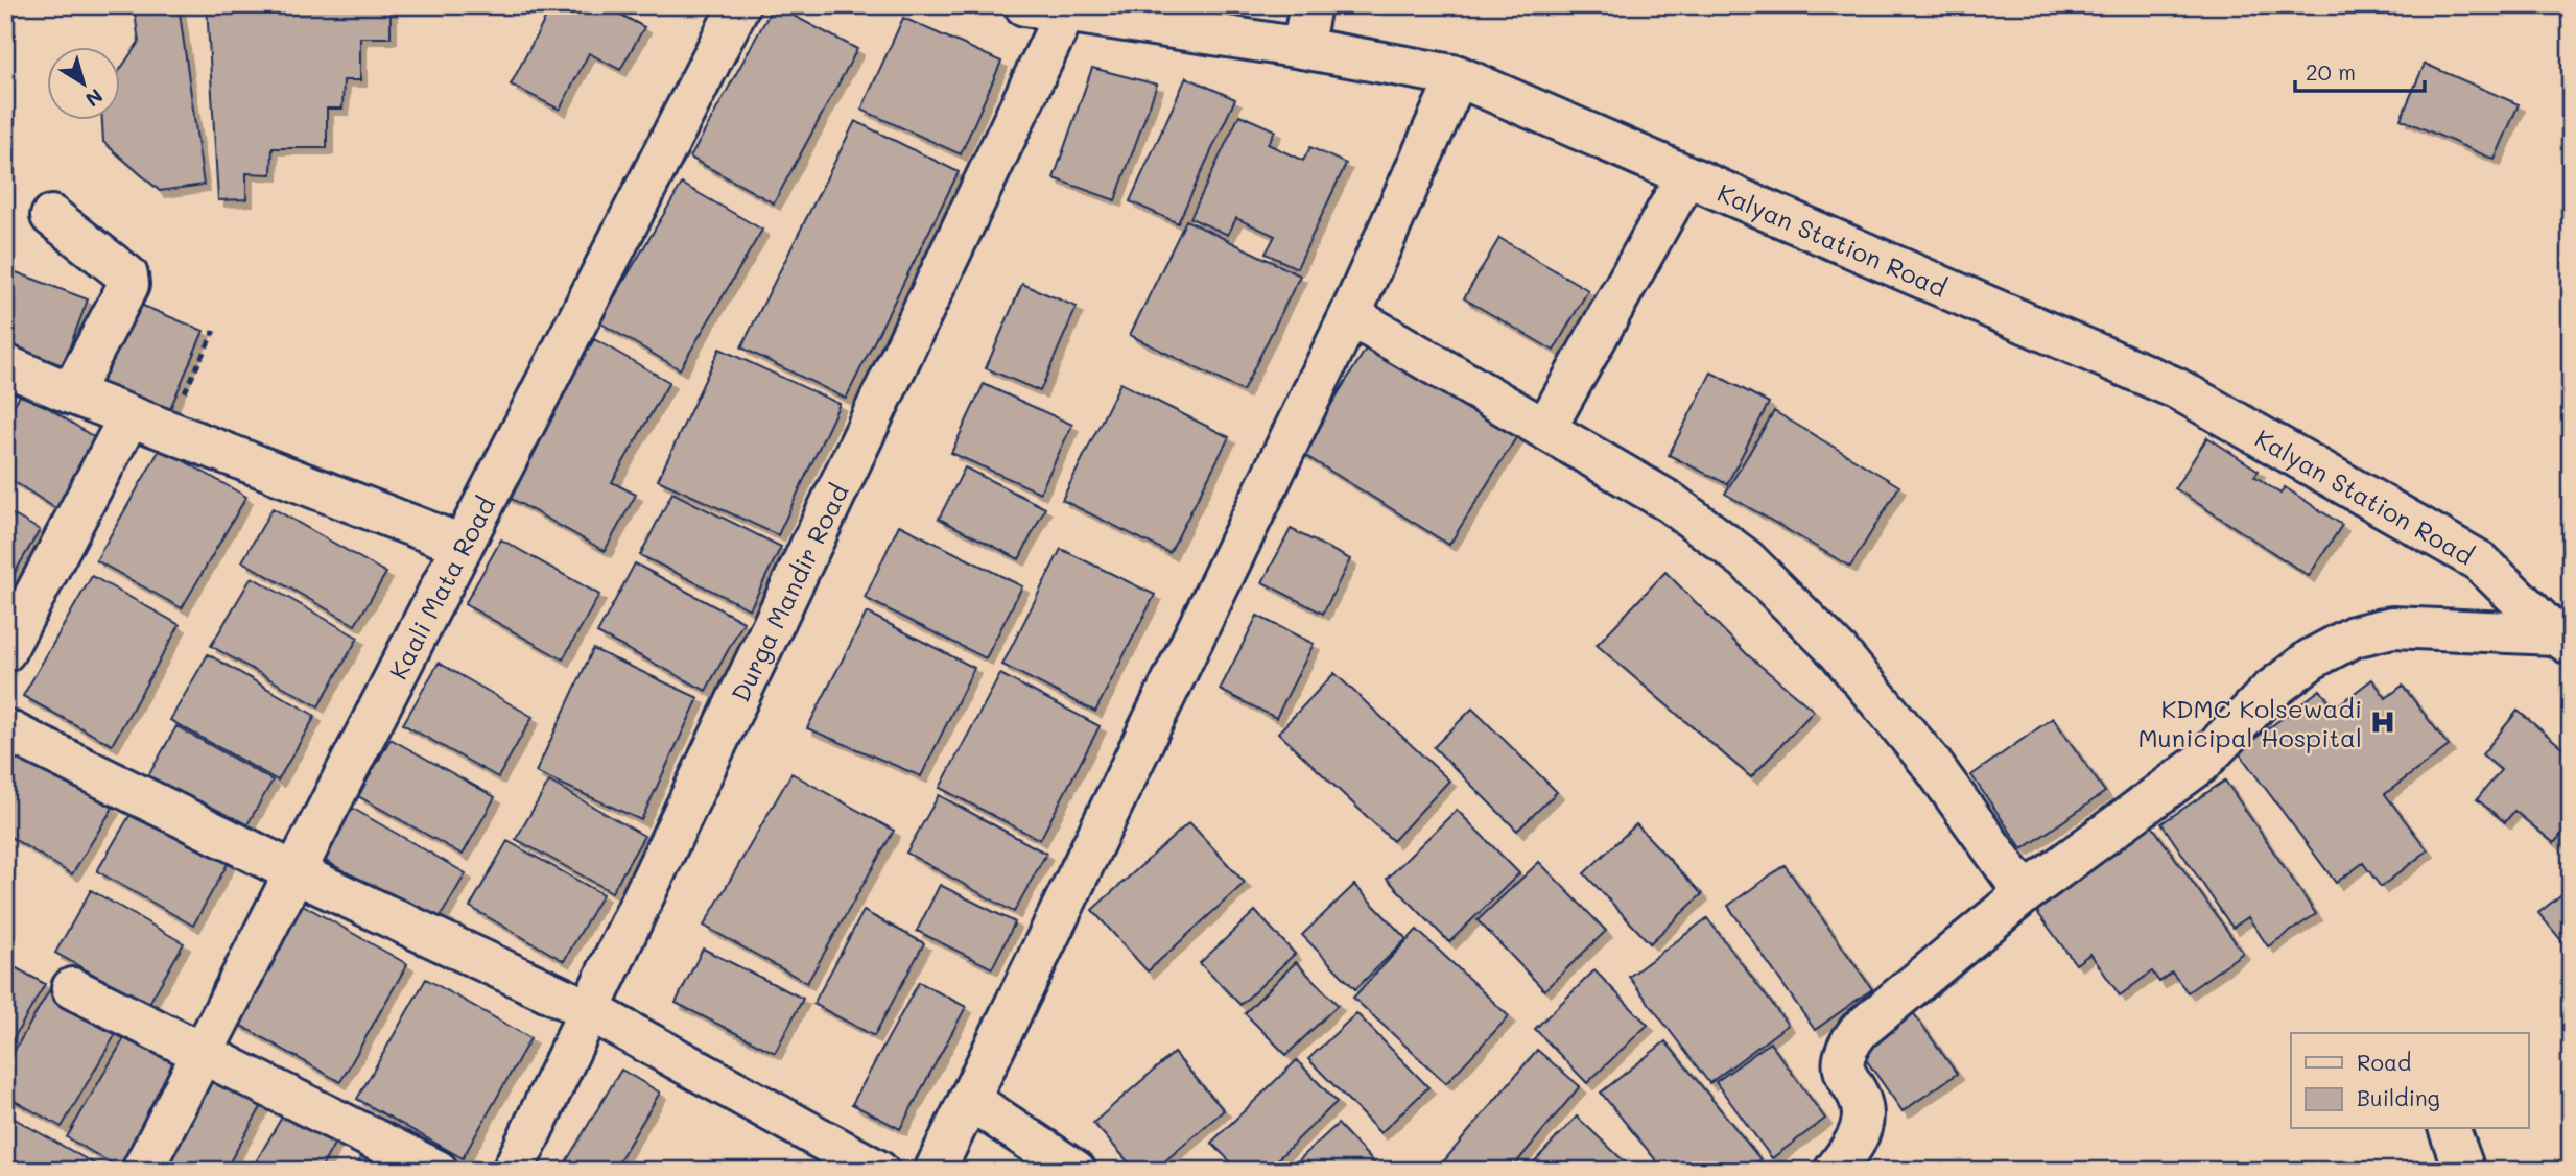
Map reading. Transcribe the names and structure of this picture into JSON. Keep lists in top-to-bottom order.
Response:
{
  "streets": {
    "street": ["Kalyan Station Road", "Kaali Mata Road", "Durga Mandir Road"]
  },
  "crossings": [
    ["Kalyan Station Road", "Durga Mandir Road"]
  ],
  "places": {
    "hospital": ["KDMC Kolsewadi Municipal Hospital"]
  },
  "legend": ["Road", "Building"],
  "scale_bar": "20 m",
  "north": "bottom right"
}
